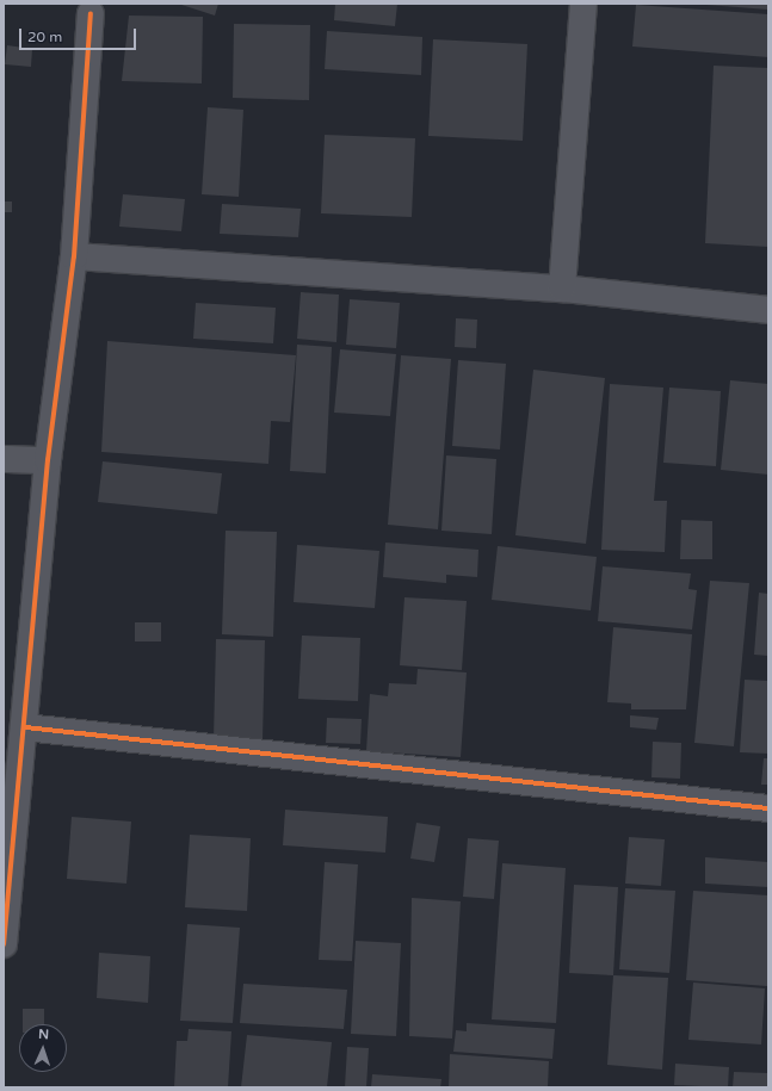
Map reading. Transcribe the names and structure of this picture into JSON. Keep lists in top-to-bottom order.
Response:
{
  "scale_bar": "20 m",
  "north": "top"
}
